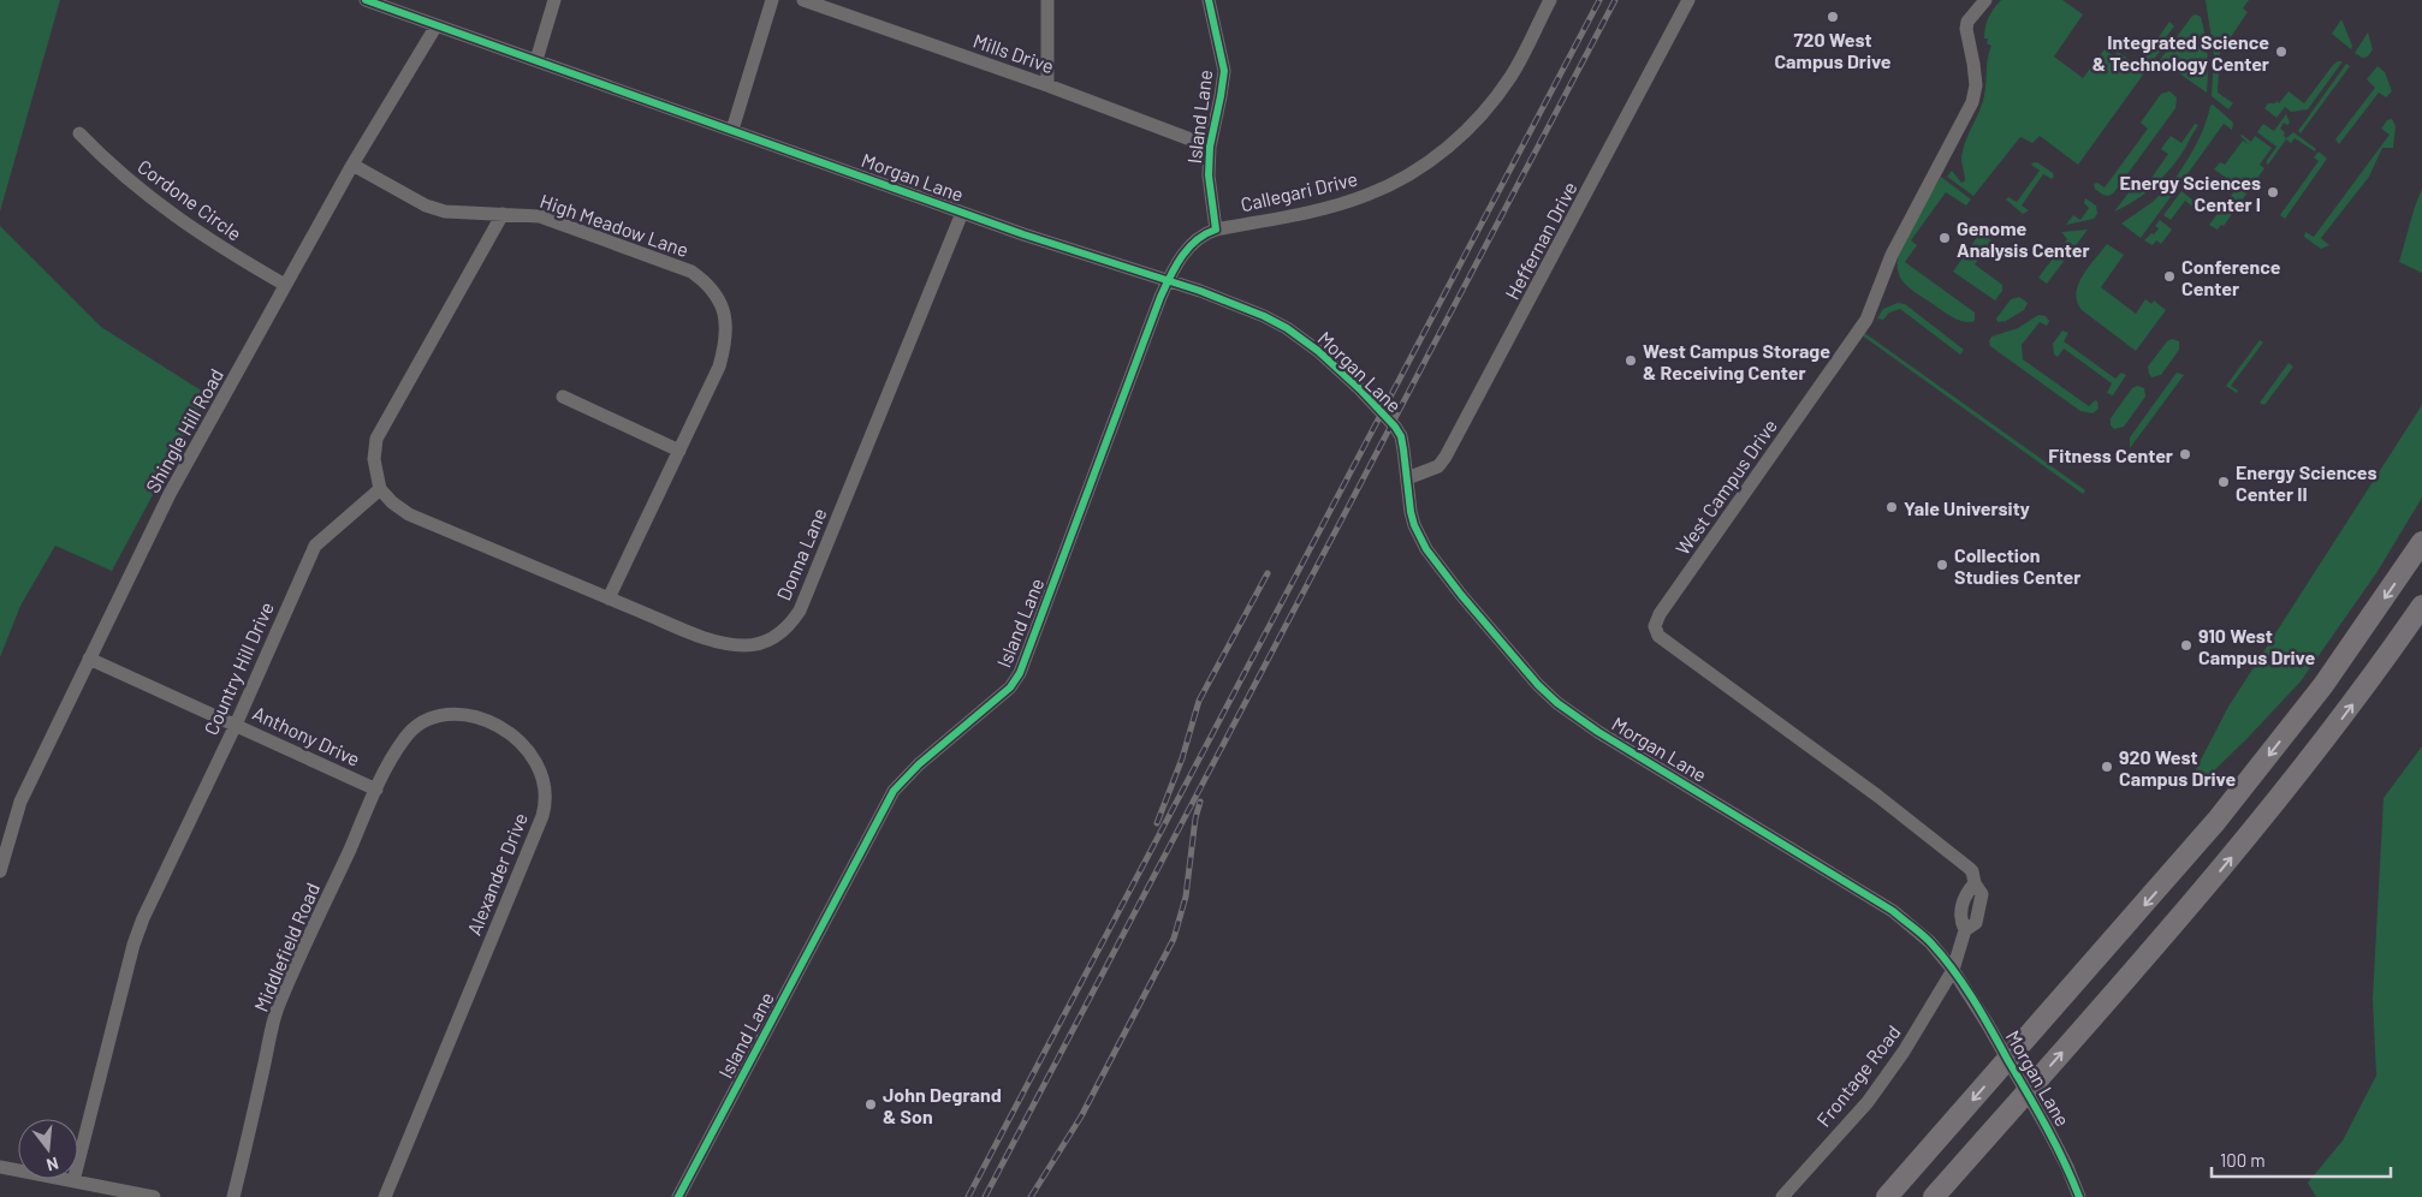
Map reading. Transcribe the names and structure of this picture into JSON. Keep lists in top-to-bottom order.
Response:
{
  "streets": {
    "street": [
      "Mills Drive",
      "Island Lane",
      "Morgan Lane",
      "Callegari Drive",
      "Cordone Circle",
      "High Meadow Lane",
      "Heffernan Drive",
      "Shingle Hill Road",
      "West Campus Drive",
      "Donna Lane",
      "Country Hill Drive",
      "Anthony Drive",
      "Alexander Drive",
      "Middlefield Road",
      "Frontage Road"
    ]
  },
  "crossings": [
    ["Mills Drive", "Island Lane"],
    ["Island Lane", "Morgan Lane"],
    ["Island Lane", "Callegari Drive"],
    ["Morgan Lane", "Heffernan Drive"],
    ["Morgan Lane", "Shingle Hill Road"],
    ["Morgan Lane", "West Campus Drive"],
    ["Morgan Lane", "Donna Lane"],
    ["Morgan Lane", "Frontage Road"],
    ["Cordone Circle", "Shingle Hill Road"],
    ["High Meadow Lane", "Shingle Hill Road"],
    ["High Meadow Lane", "Donna Lane"],
    ["Shingle Hill Road", "Anthony Drive"],
    ["West Campus Drive", "Frontage Road"],
    ["Donna Lane", "Country Hill Drive"],
    ["Country Hill Drive", "Anthony Drive"],
    ["Anthony Drive", "Alexander Drive"],
    ["Anthony Drive", "Middlefield Road"],
    ["Alexander Drive", "Middlefield Road"]
  ],
  "places": [
    "720 West Campus Drive",
    "Integrated Science & Technology Center",
    "Energy Sciences Center I",
    "Genome Analysis Center",
    "Conference Center",
    "West Campus Storage & Receiving Center",
    "Fitness Center",
    "Energy Sciences Center II",
    "Yale University",
    "Collection Studies Center",
    "910 West Campus Drive",
    "920 West Campus Drive",
    "John Degrand & Son"
  ],
  "scale_bar": "100 m",
  "north": "bottom"
}
